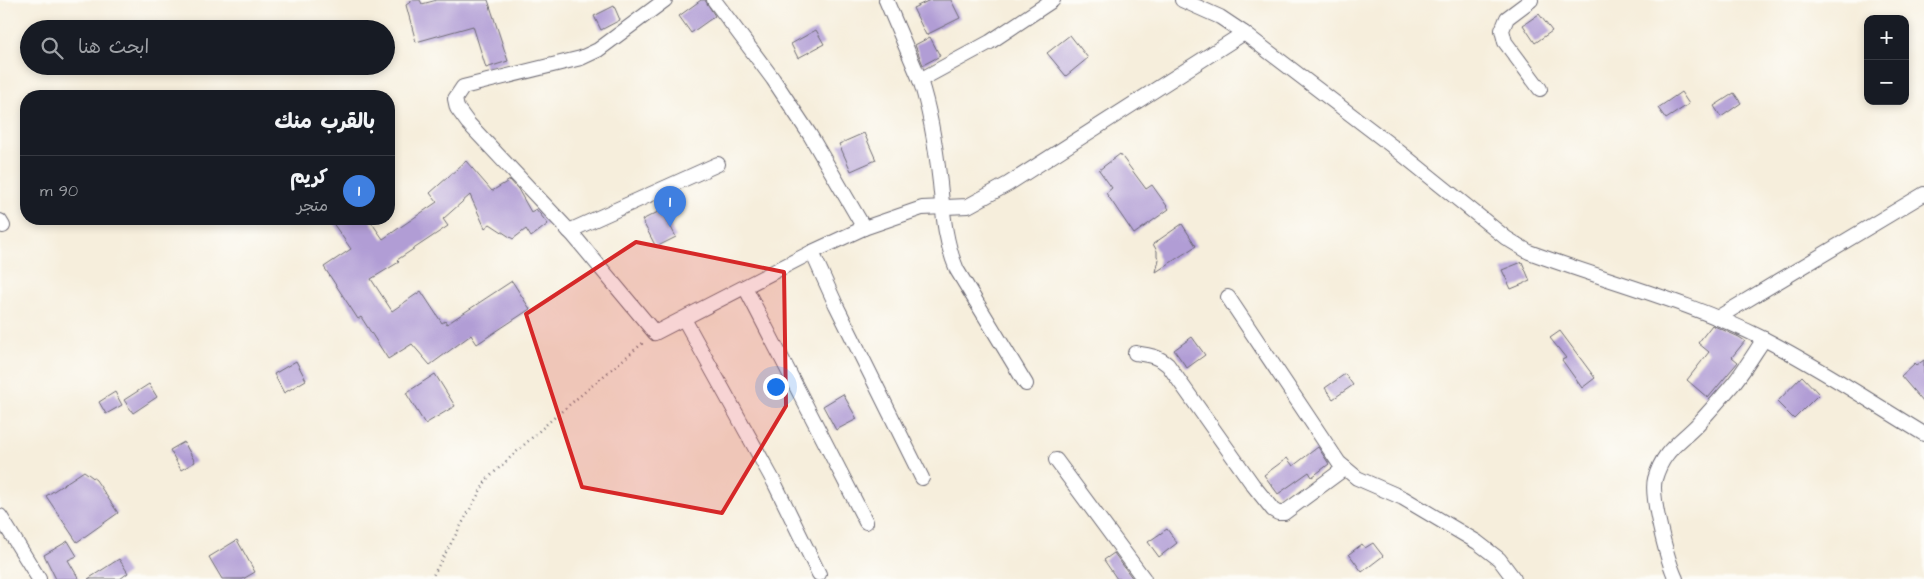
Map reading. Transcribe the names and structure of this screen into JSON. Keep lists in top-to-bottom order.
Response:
{
  "page": {
    "map_buttons": ["+", "−"],
    "search": "ابحث هنا",
    "heading": "بالقرب منك",
    "list": [
      {
        "mark": "1",
        "name": "كريم",
        "note": "متجر",
        "value": "90 m"
      }
    ],
    "pins": "1"
  }
}
